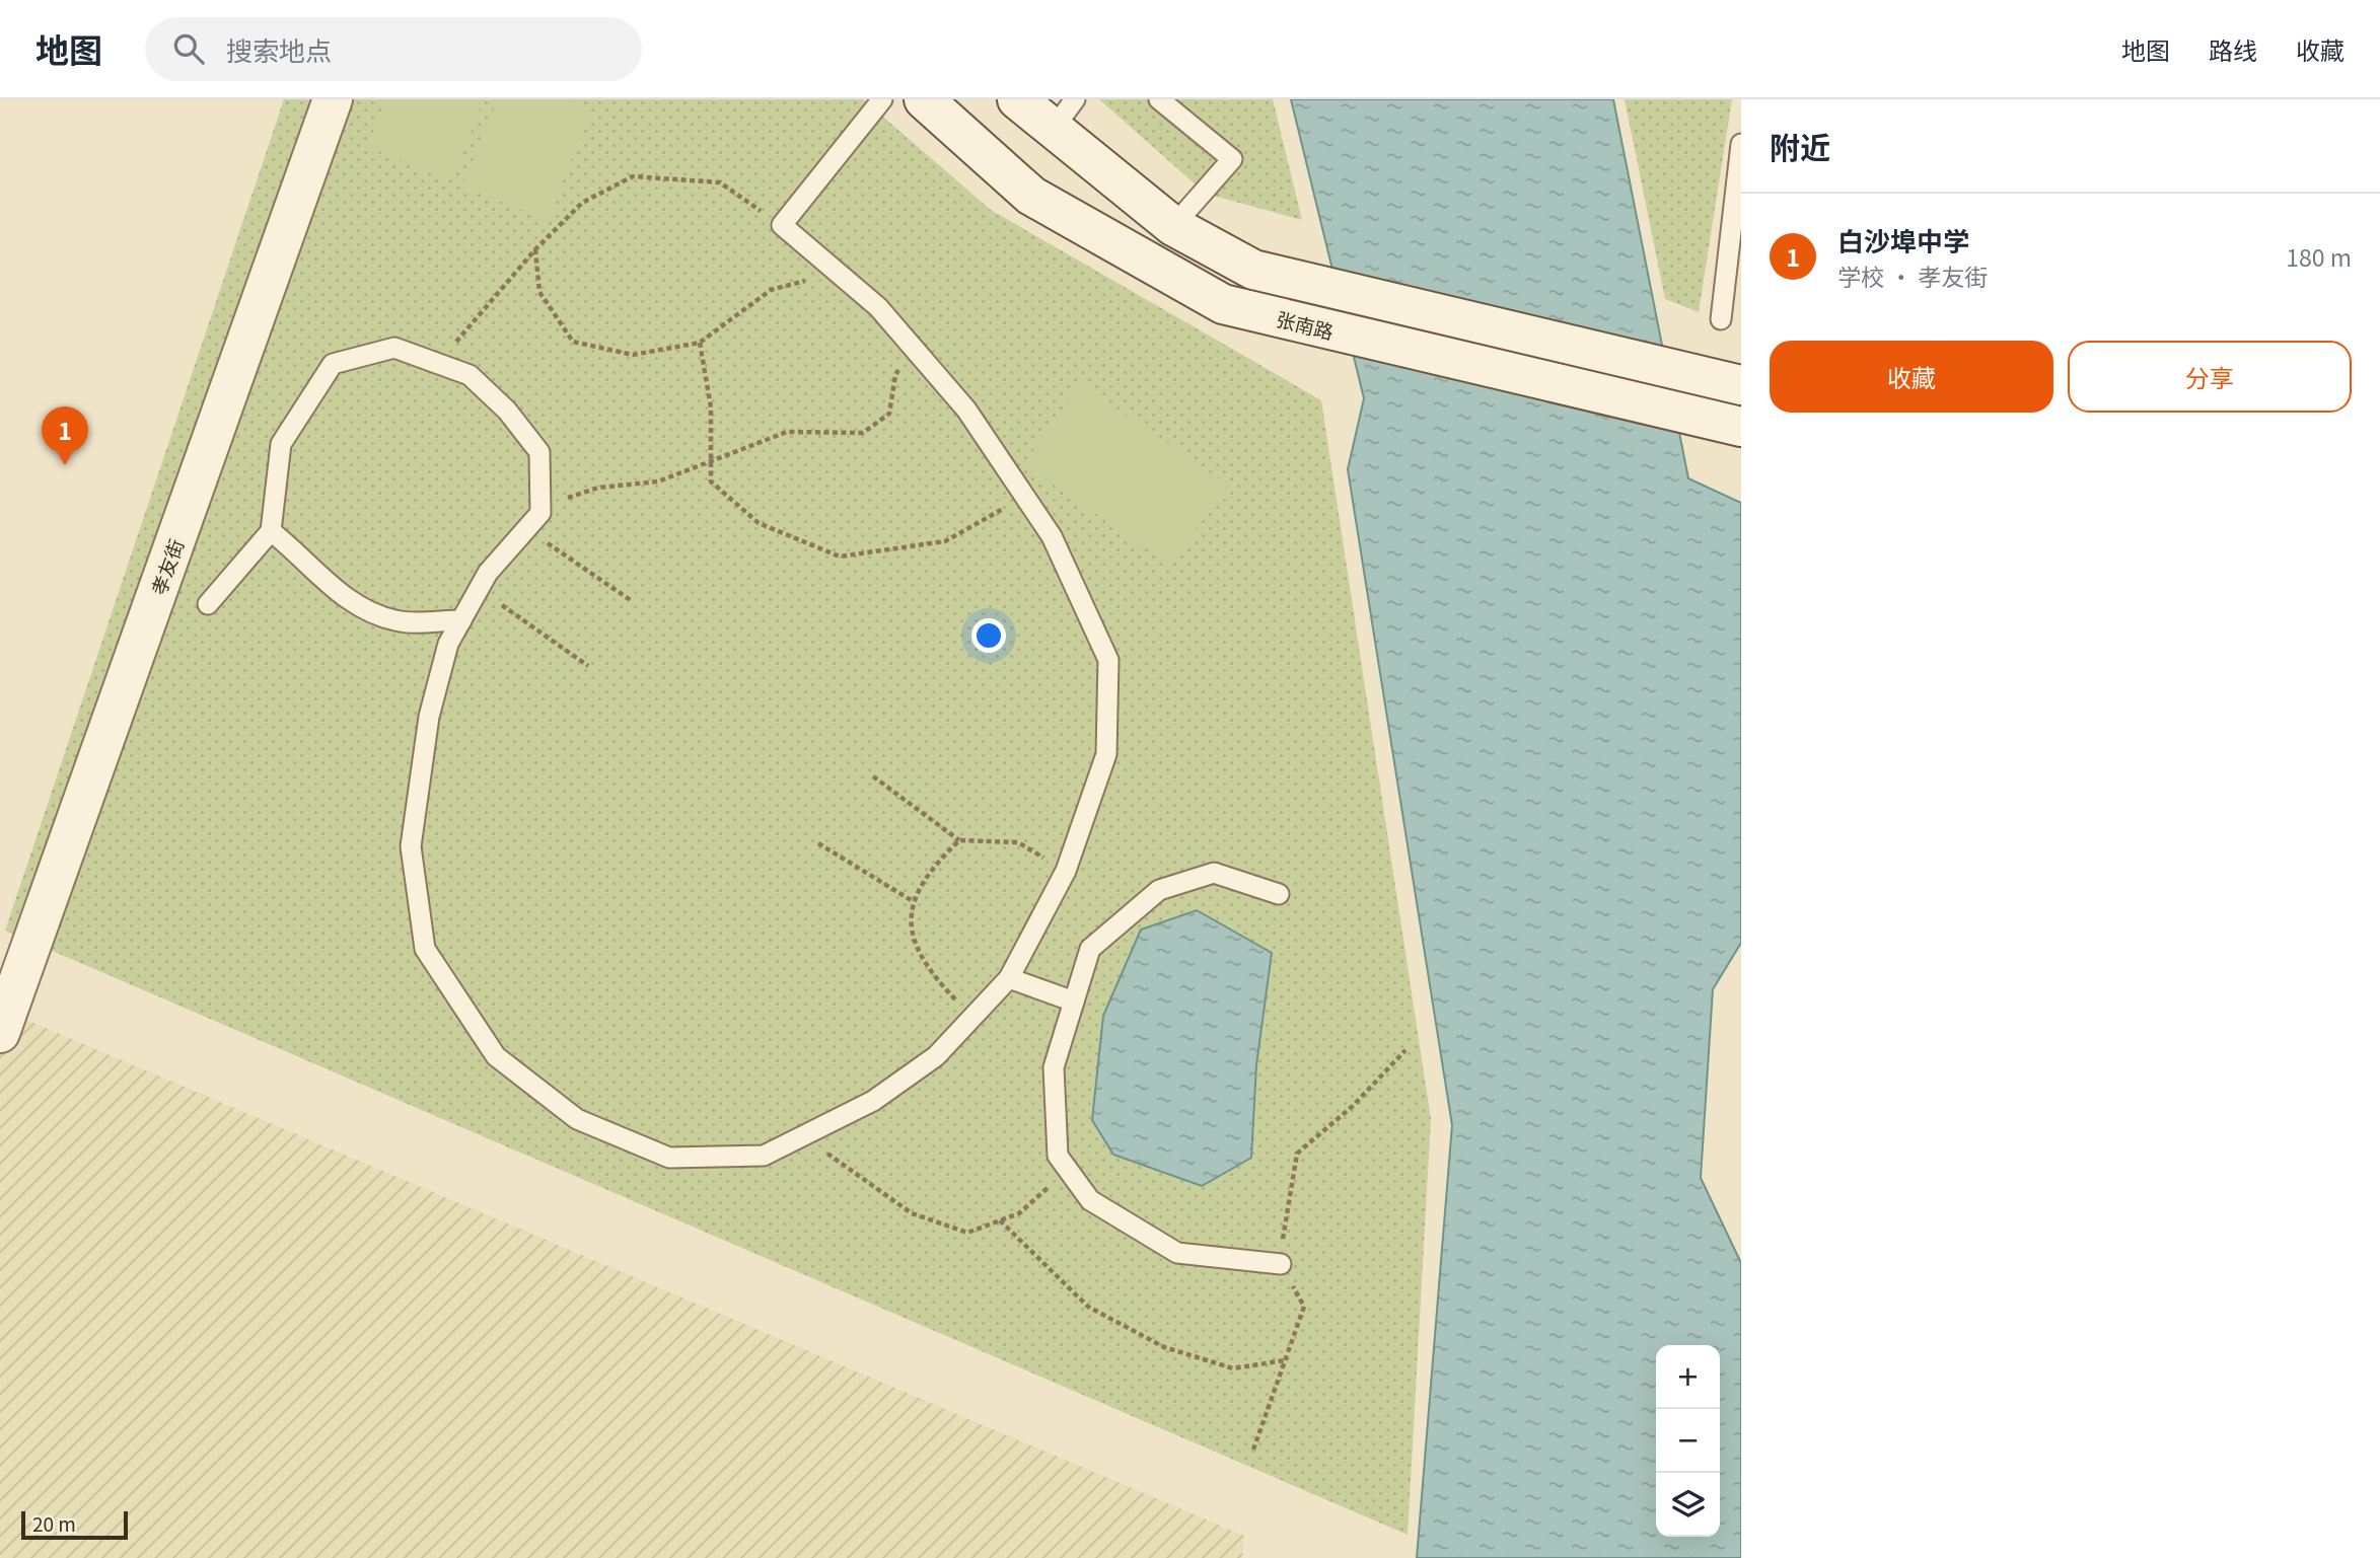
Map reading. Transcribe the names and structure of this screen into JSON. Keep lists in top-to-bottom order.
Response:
{
  "streets": {
    "main road": ["张南路", "孝友街"]
  },
  "scale_bar": "20 m",
  "page": {
    "header": "地图",
    "search": "搜索地点",
    "nav": ["地图", "路线", "收藏"],
    "heading": "附近",
    "list": [
      {
        "mark": "1",
        "name": "白沙埠中学",
        "note": "学校 · 孝友街",
        "value": "180 m"
      }
    ],
    "buttons": ["收藏", "分享"],
    "pins": "1",
    "map_buttons": ["+", "−"],
    "scale": "20 m"
  }
}
